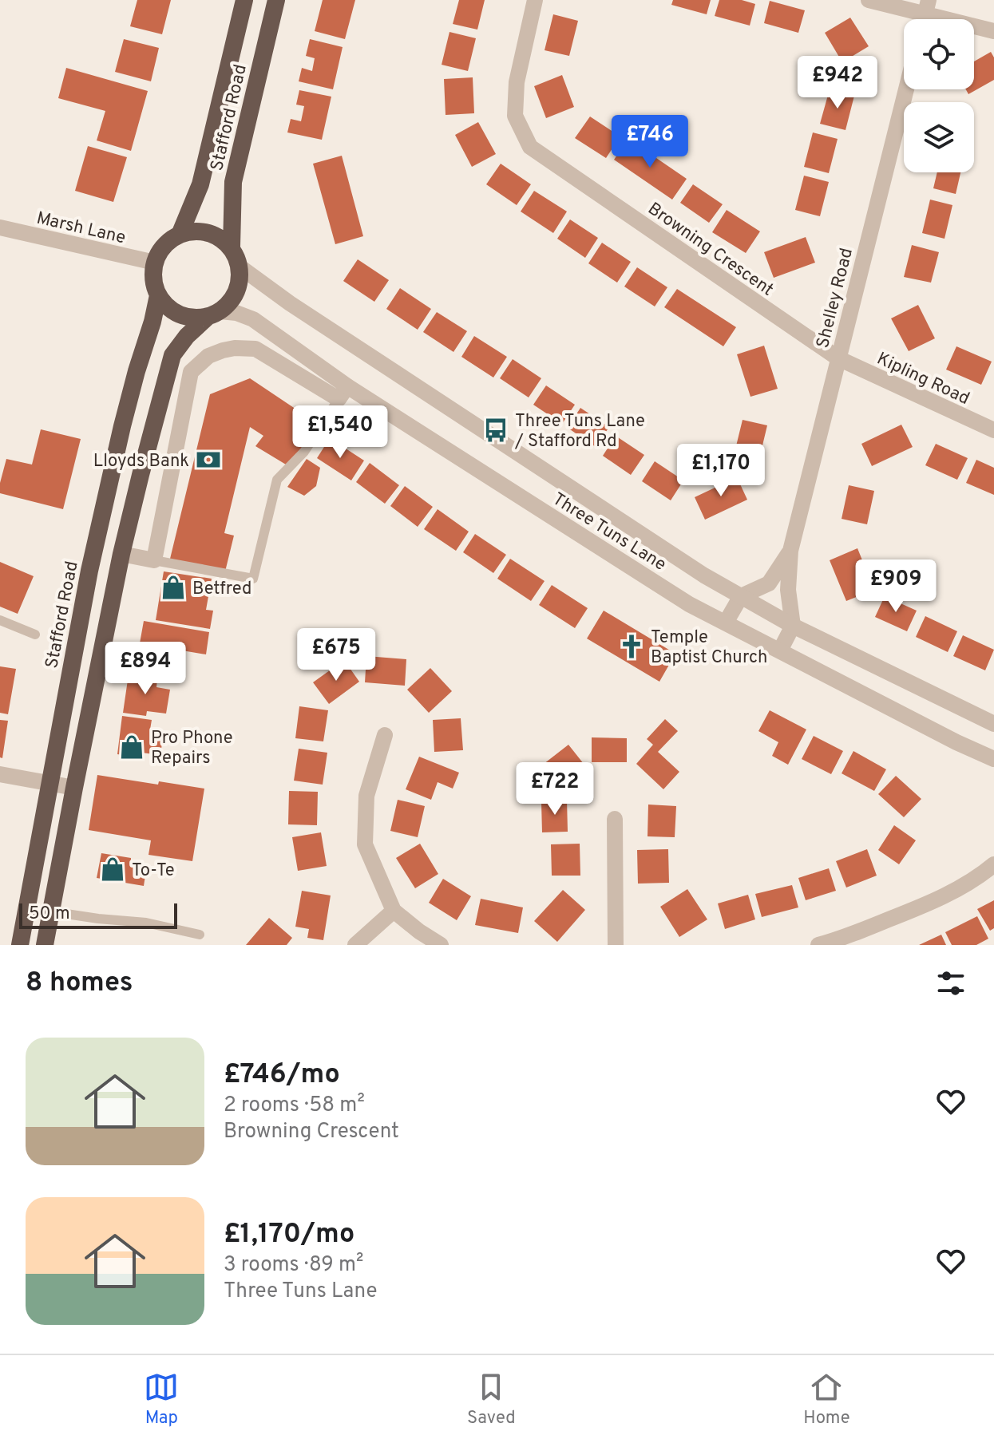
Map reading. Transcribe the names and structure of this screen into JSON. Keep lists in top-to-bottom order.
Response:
{
  "streets": {
    "highway": ["Stafford Road"],
    "street": [
      "Marsh Lane",
      "Browning Crescent",
      "Shelley Road",
      "Kipling Road",
      "Three Tuns Lane"
    ]
  },
  "crossings": [
    ["Stafford Road", "Marsh Lane"],
    ["Stafford Road", "Three Tuns Lane"],
    ["Marsh Lane", "Three Tuns Lane"],
    ["Browning Crescent", "Shelley Road"],
    ["Browning Crescent", "Kipling Road"],
    ["Shelley Road", "Kipling Road"],
    ["Shelley Road", "Three Tuns Lane"]
  ],
  "places": {
    "bus stop": ["Three Tuns Lane / Stafford Rd"],
    "bank": ["Lloyds Bank"],
    "shop": ["Betfred", "Pro Phone Repairs", "To-Te"],
    "church": ["Temple Baptist Church"]
  },
  "scale_bar": "50 m",
  "page": {
    "price": [
      "£942",
      "£746",
      "£1,540",
      "£1,170",
      "£909",
      "£675",
      "£894",
      "£722"
    ],
    "scale": "50 m",
    "heading": "8 homes",
    "list": [
      {
        "name": "£746/mo",
        "note": "2 rooms · 58 m² · Browning Crescent"
      },
      {
        "name": "£1,170/mo",
        "note": "3 rooms · 89 m² · Three Tuns Lane"
      }
    ],
    "tabs": ["Map", "Saved", "Home"]
  }
}
